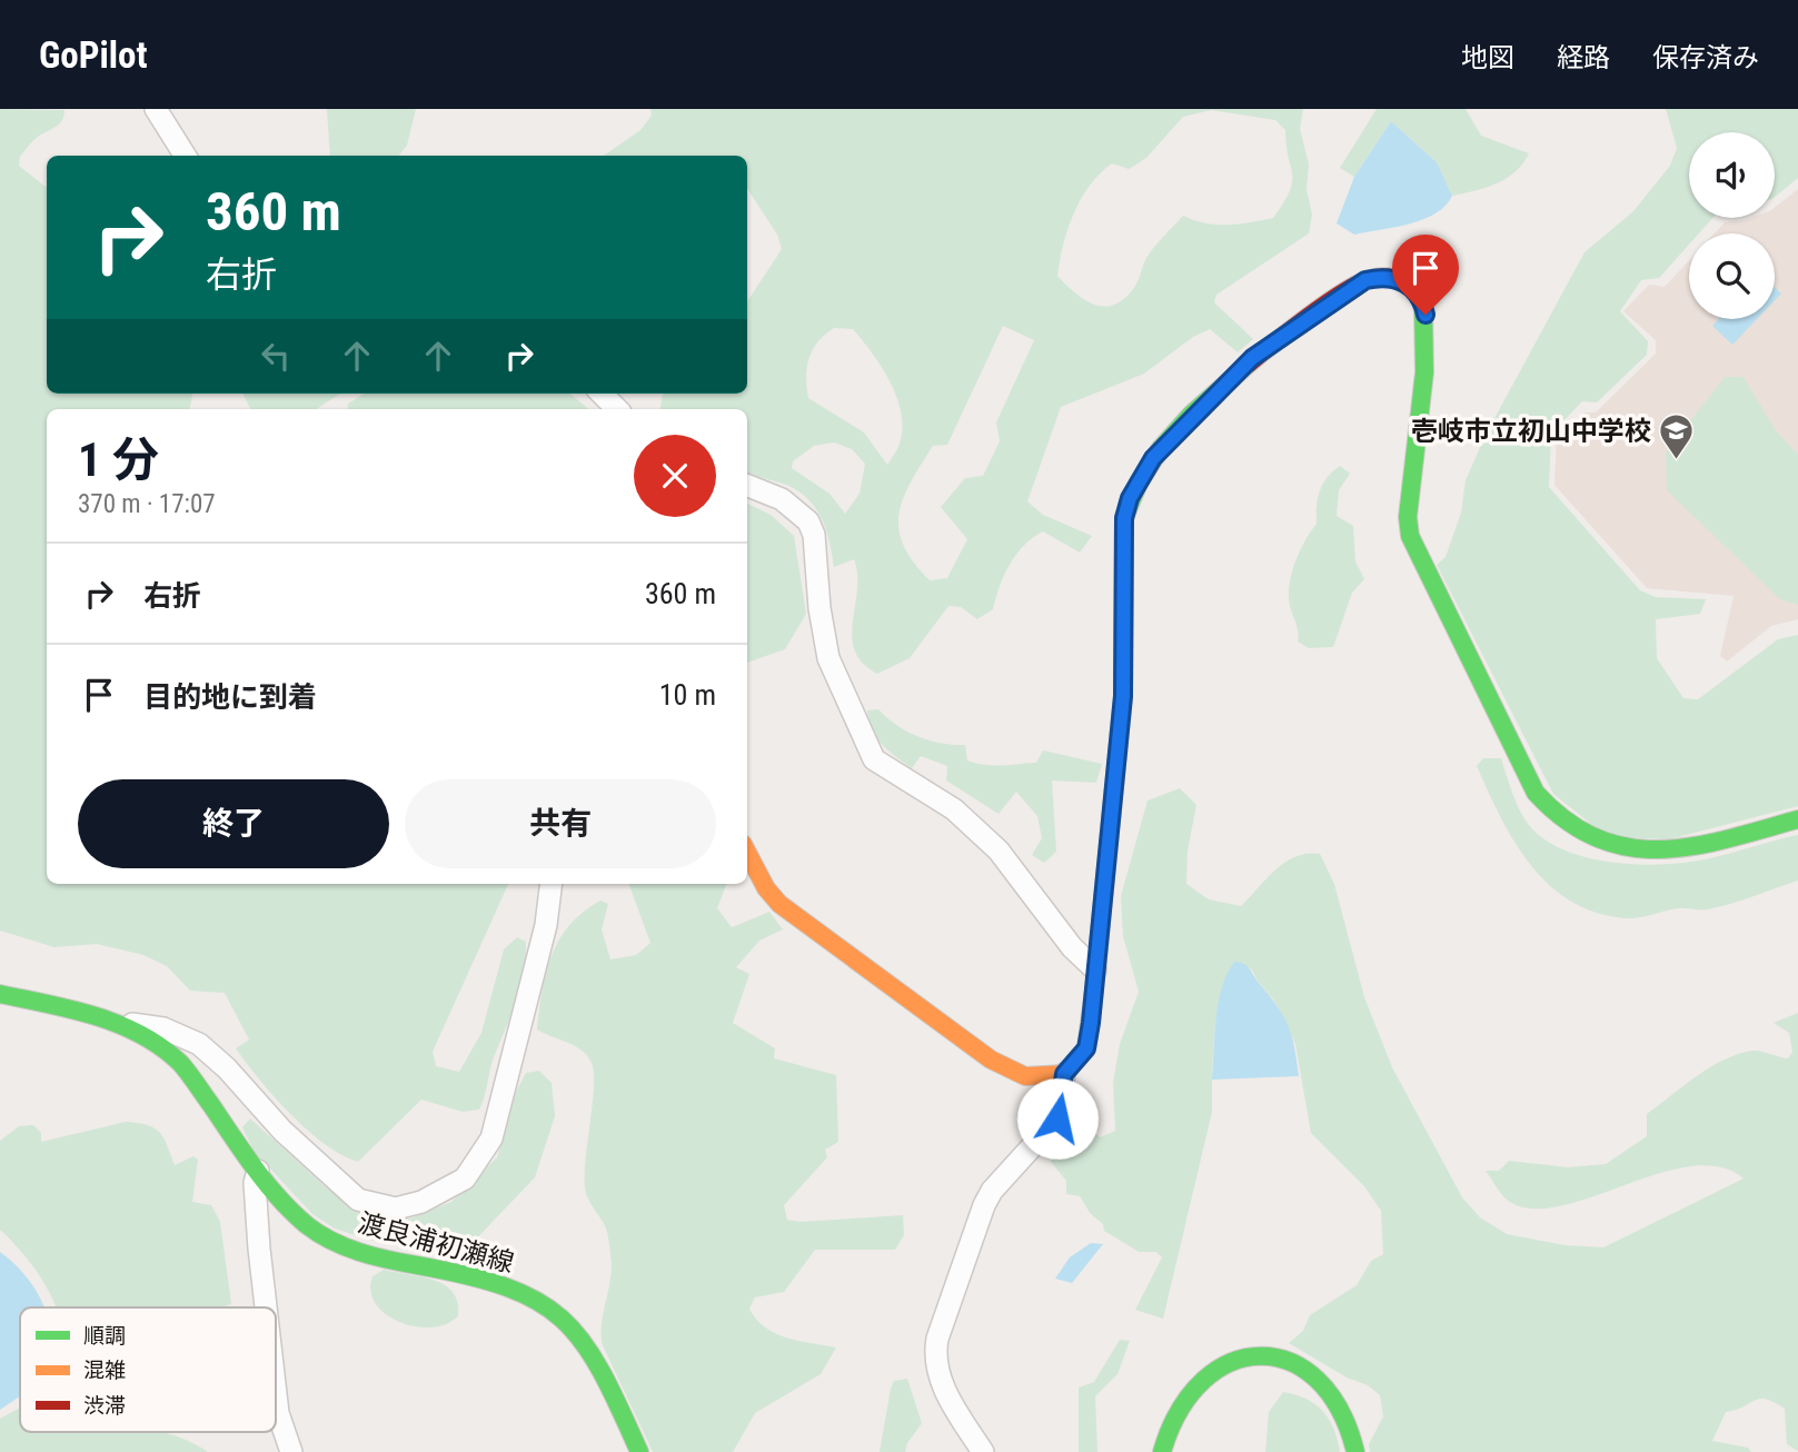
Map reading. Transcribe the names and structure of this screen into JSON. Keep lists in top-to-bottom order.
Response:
{
  "streets": {
    "street": ["渡良浦初瀬線"]
  },
  "places": {
    "school or university": ["壱岐市立初山中学校"]
  },
  "legend": ["順調", "混雑", "渋滞"],
  "page": {
    "header": "GoPilot",
    "nav": ["地図", "経路", "保存済み"],
    "turn": ["360 m", "右折"],
    "heading": ["1 分", "370 m · 17:07"],
    "list": [
      {
        "name": "右折",
        "value": "360 m"
      },
      {
        "name": "目的地に到着",
        "value": "10 m"
      }
    ],
    "buttons": ["終了", "共有"]
  }
}
